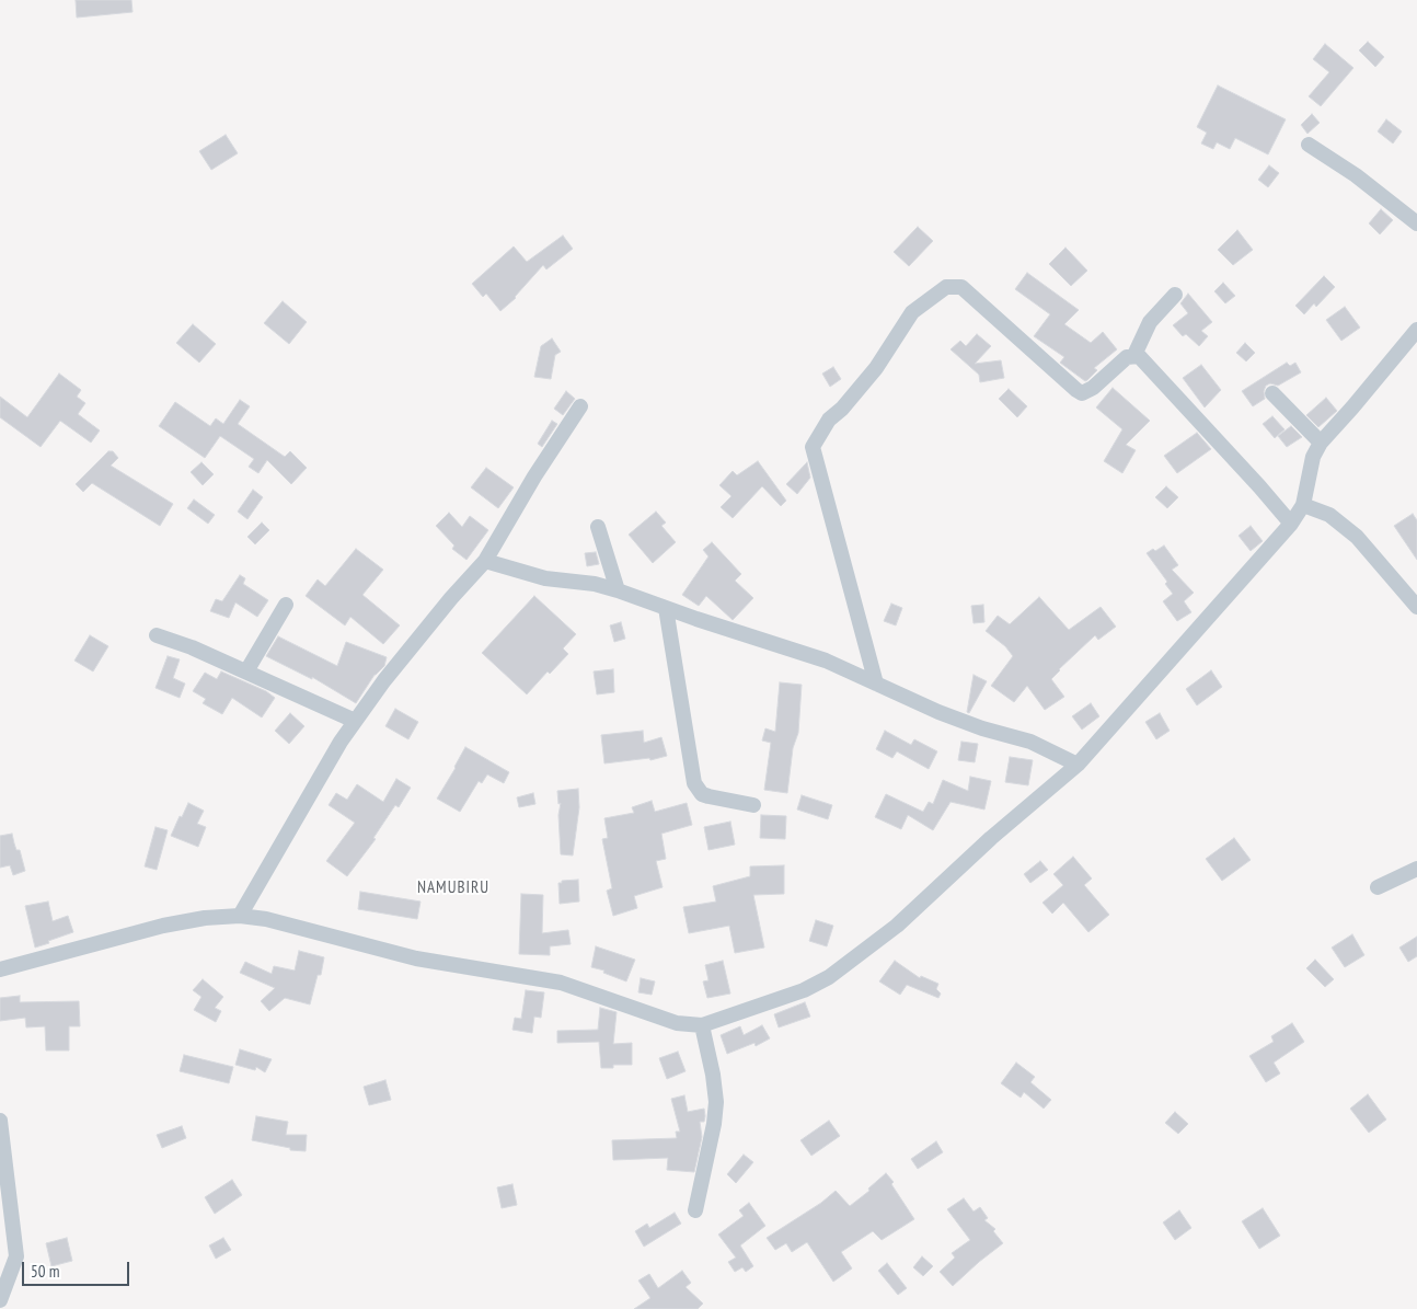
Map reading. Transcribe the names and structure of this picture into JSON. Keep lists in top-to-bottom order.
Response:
{
  "districts": ["NAMUBIRU"],
  "scale_bar": "50 m"
}
